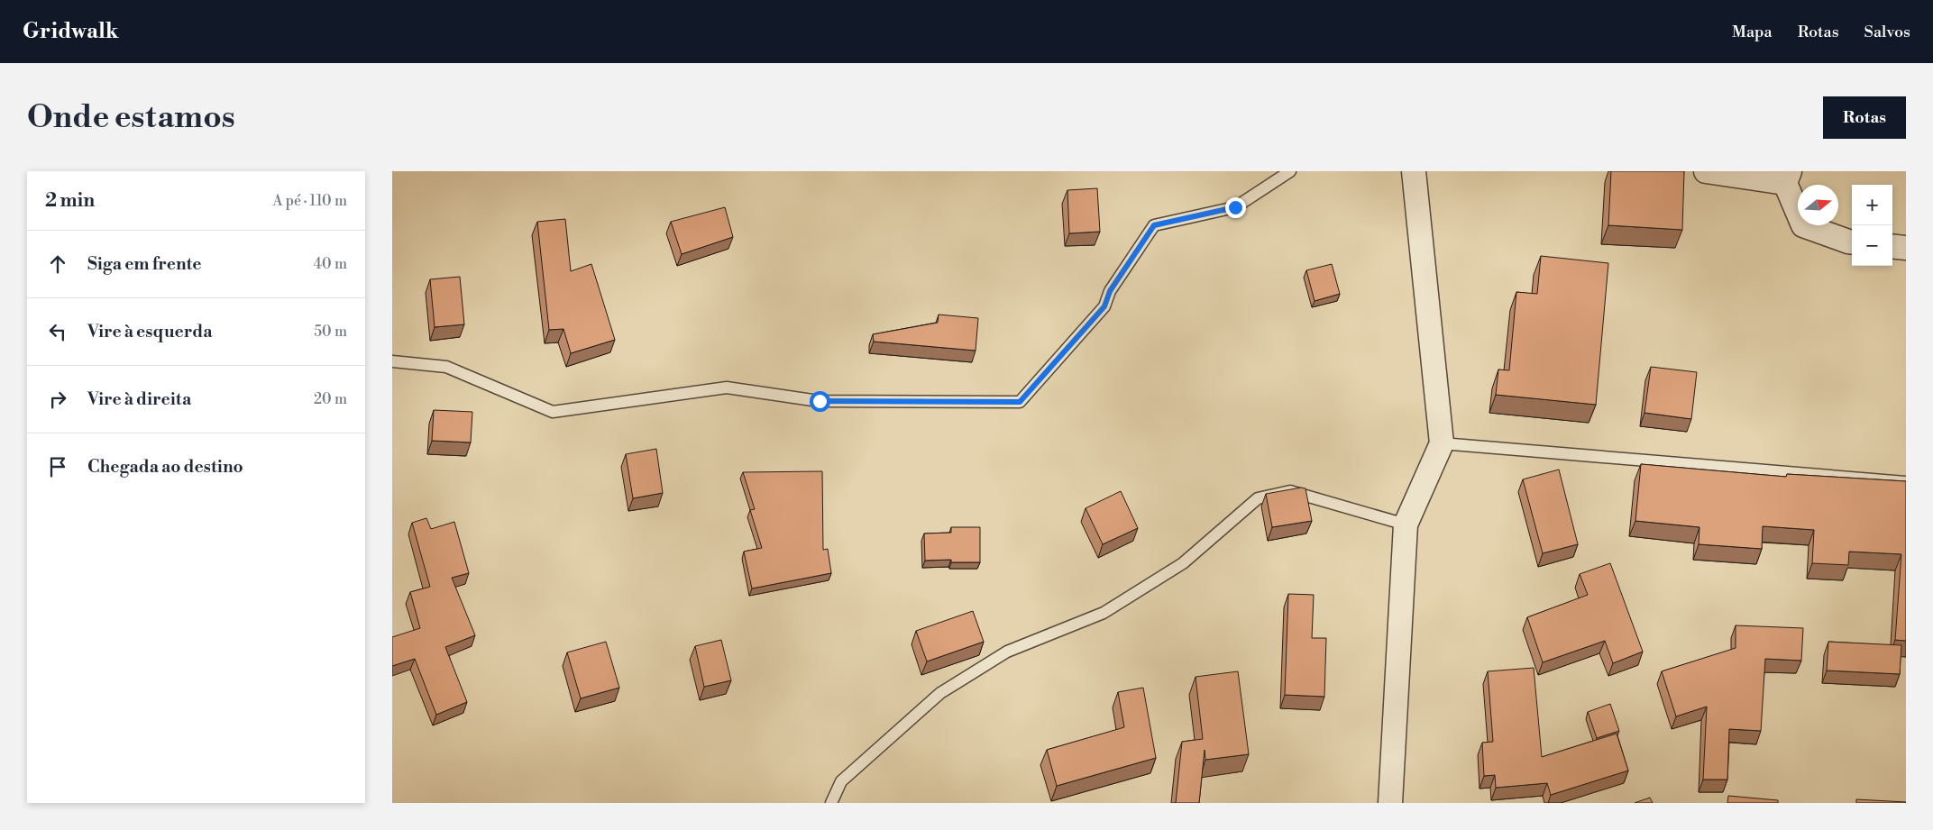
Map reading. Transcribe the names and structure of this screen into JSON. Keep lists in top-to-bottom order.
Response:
{
  "north": "right",
  "page": {
    "header": "Gridwalk",
    "nav": ["Mapa", "Rotas", "Salvos"],
    "buttons": "Rotas",
    "title": "Onde estamos",
    "heading": ["2 min", "A pé · 110 m"],
    "map_buttons": ["+", "−"],
    "list": [
      ["Siga em frente", "40 m"],
      ["Vire à esquerda", "50 m"],
      ["Vire à direita", "20 m"],
      "Chegada ao destino"
    ]
  }
}
